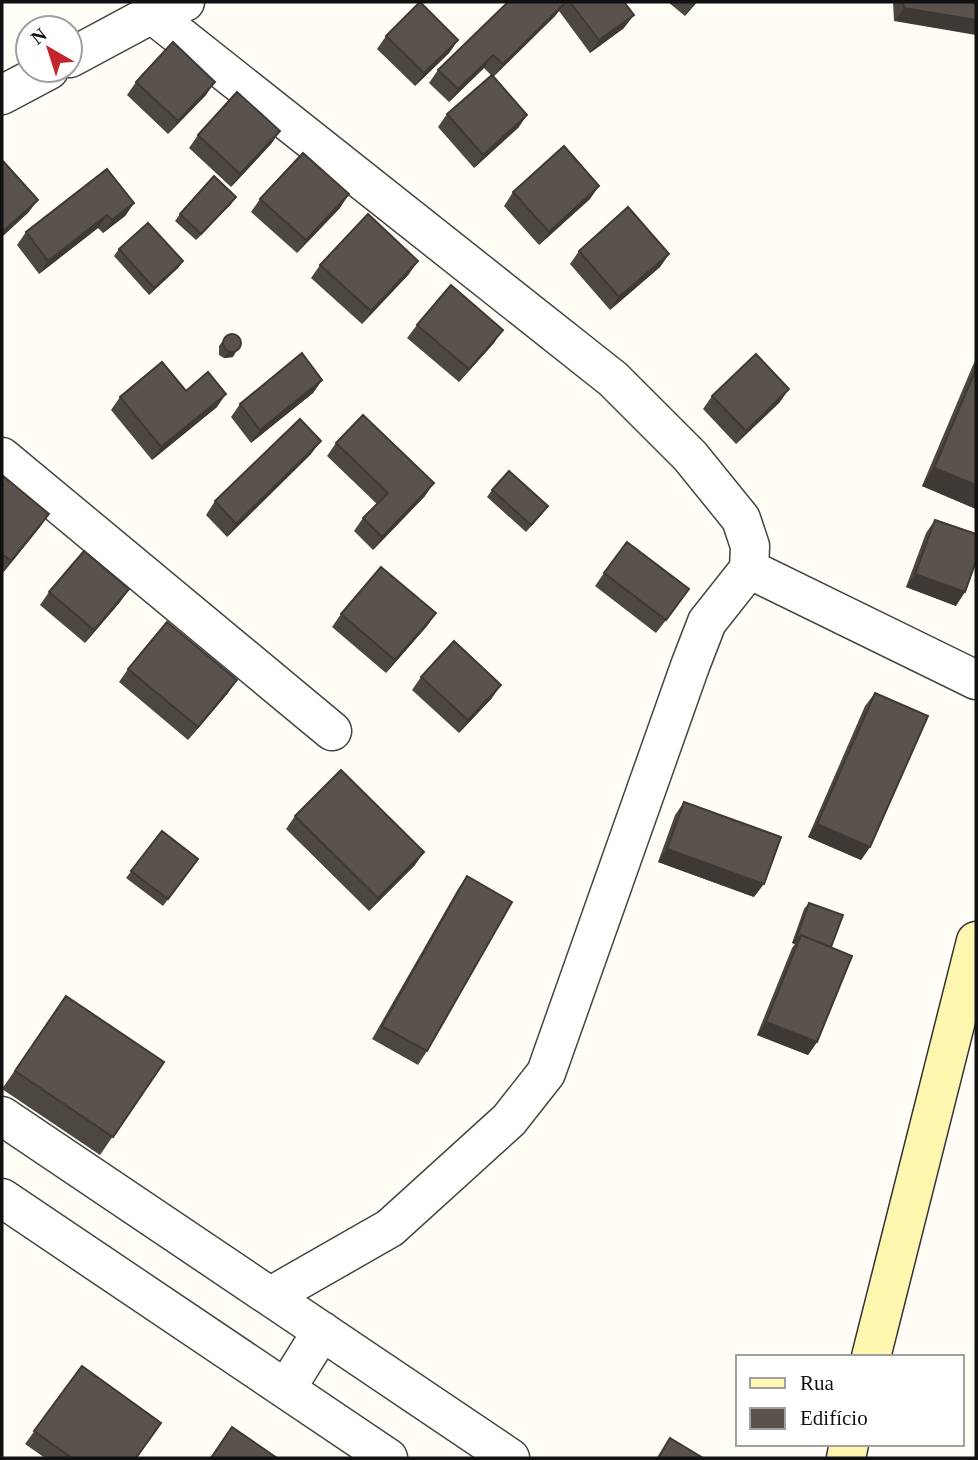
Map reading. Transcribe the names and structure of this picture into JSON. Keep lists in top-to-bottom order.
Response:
{
  "legend": ["Rua", "Edifício"],
  "north": "top left"
}
